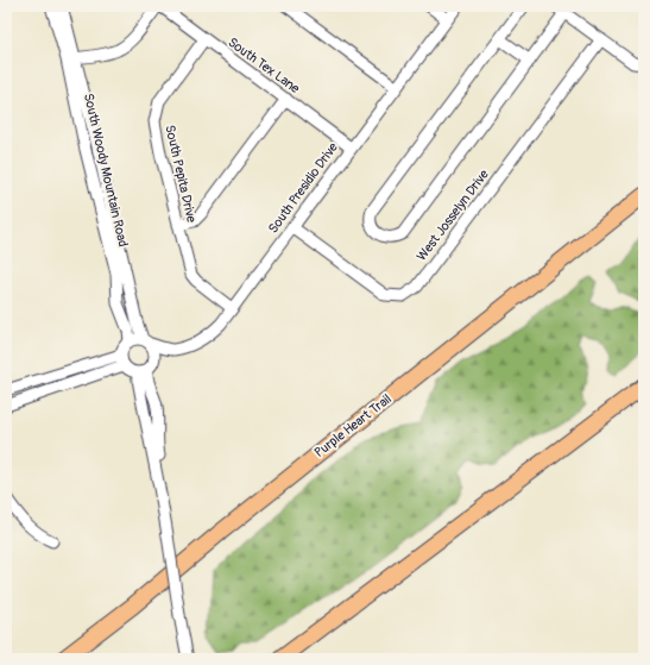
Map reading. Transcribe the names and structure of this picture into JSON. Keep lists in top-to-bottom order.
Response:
{
  "streets": {
    "highway": ["Purple Heart Trail"],
    "street": [
      "South Tex Lane",
      "South Woody Mountain Road",
      "South Pepita Drive",
      "South Presidio Drive",
      "West Josselyn Drive"
    ]
  },
  "crossings": [
    ["South Tex Lane", "South Pepita Drive"],
    ["South Tex Lane", "South Presidio Drive"],
    ["South Pepita Drive", "South Presidio Drive"],
    ["South Presidio Drive", "West Josselyn Drive"]
  ]
}
